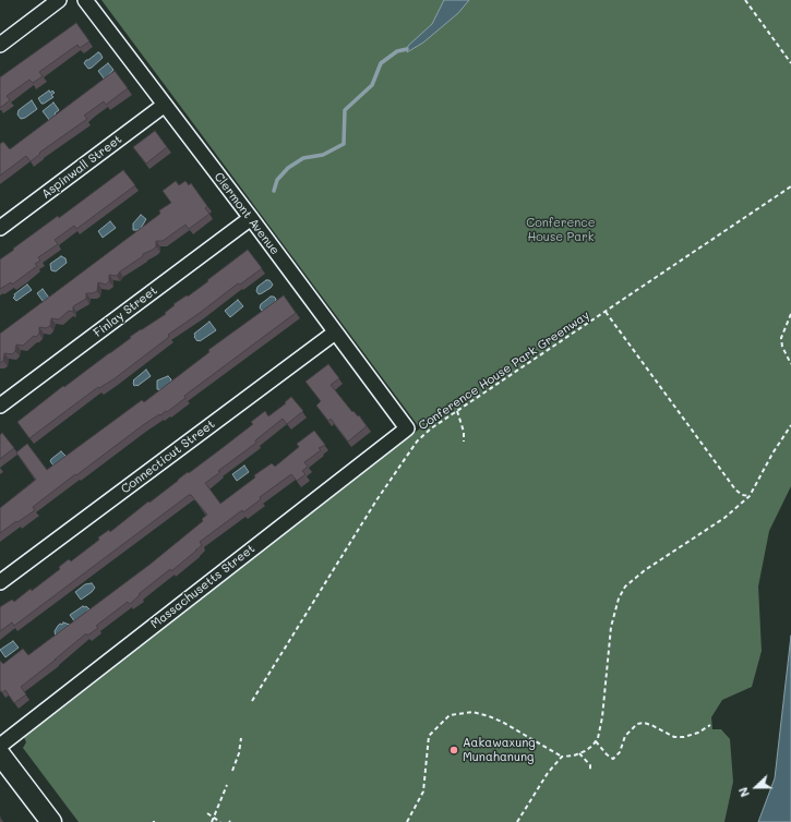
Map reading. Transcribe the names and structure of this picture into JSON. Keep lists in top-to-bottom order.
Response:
{
  "streets": {
    "street": [
      "Aspinwall Street",
      "Clermont Avenue",
      "Finlay Street",
      "Connecticut Street",
      "Massachusetts Street"
    ],
    "path": ["Conference House Park Greenway"]
  },
  "crossings": [
    ["Aspinwall Street", "Clermont Avenue"],
    ["Clermont Avenue", "Finlay Street"],
    ["Clermont Avenue", "Connecticut Street"],
    ["Clermont Avenue", "Massachusetts Street"]
  ],
  "parks": ["Conference House Park"],
  "places": ["Aakawaxung Munahanung"],
  "north": "left"
}
